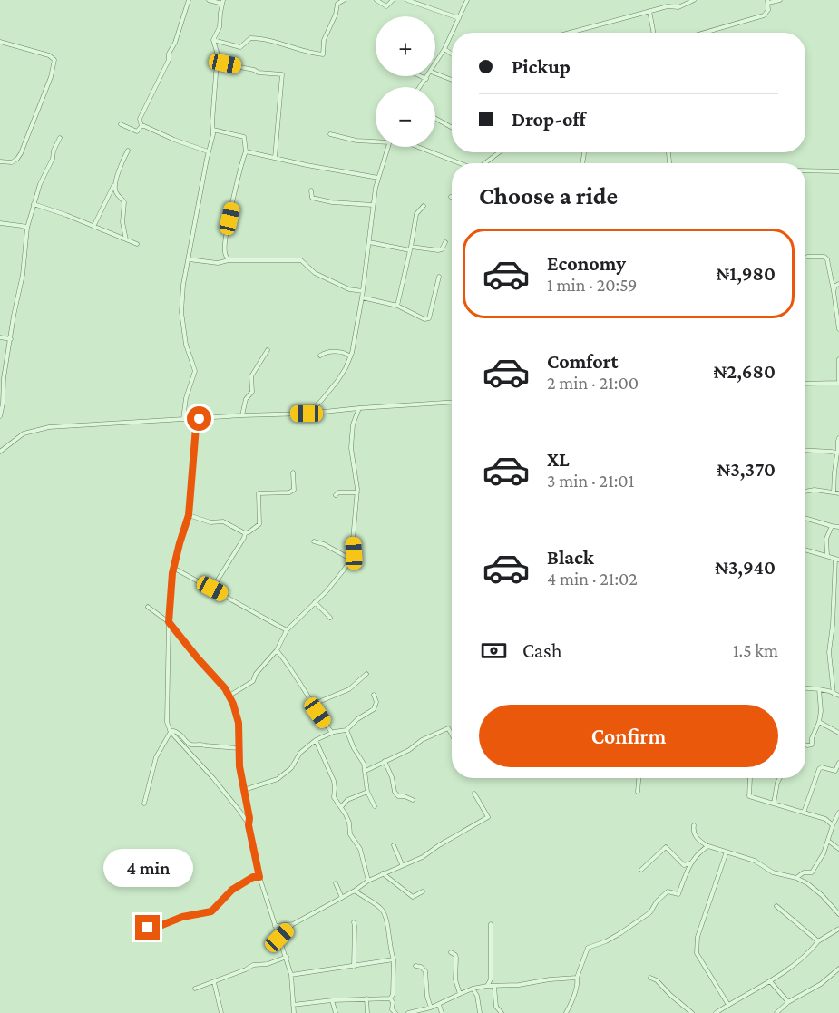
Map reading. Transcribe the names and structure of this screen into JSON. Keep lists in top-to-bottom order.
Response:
{
  "page": {
    "map_buttons": ["+", "−"],
    "banner": ["Pickup", "Drop-off"],
    "heading": "Choose a ride",
    "list": [
      {
        "name": "Economy",
        "note": "1 min · 20:59",
        "value": "₦1,980"
      },
      {
        "name": "Comfort",
        "note": "2 min · 21:00",
        "value": "₦2,680"
      },
      {
        "name": "XL",
        "note": "3 min · 21:01",
        "value": "₦3,370"
      },
      {
        "name": "Black",
        "note": "4 min · 21:02",
        "value": "₦3,940"
      }
    ],
    "pay": ["Cash", "1.5 km"],
    "buttons": "Confirm",
    "bubble": "4 min"
  }
}
